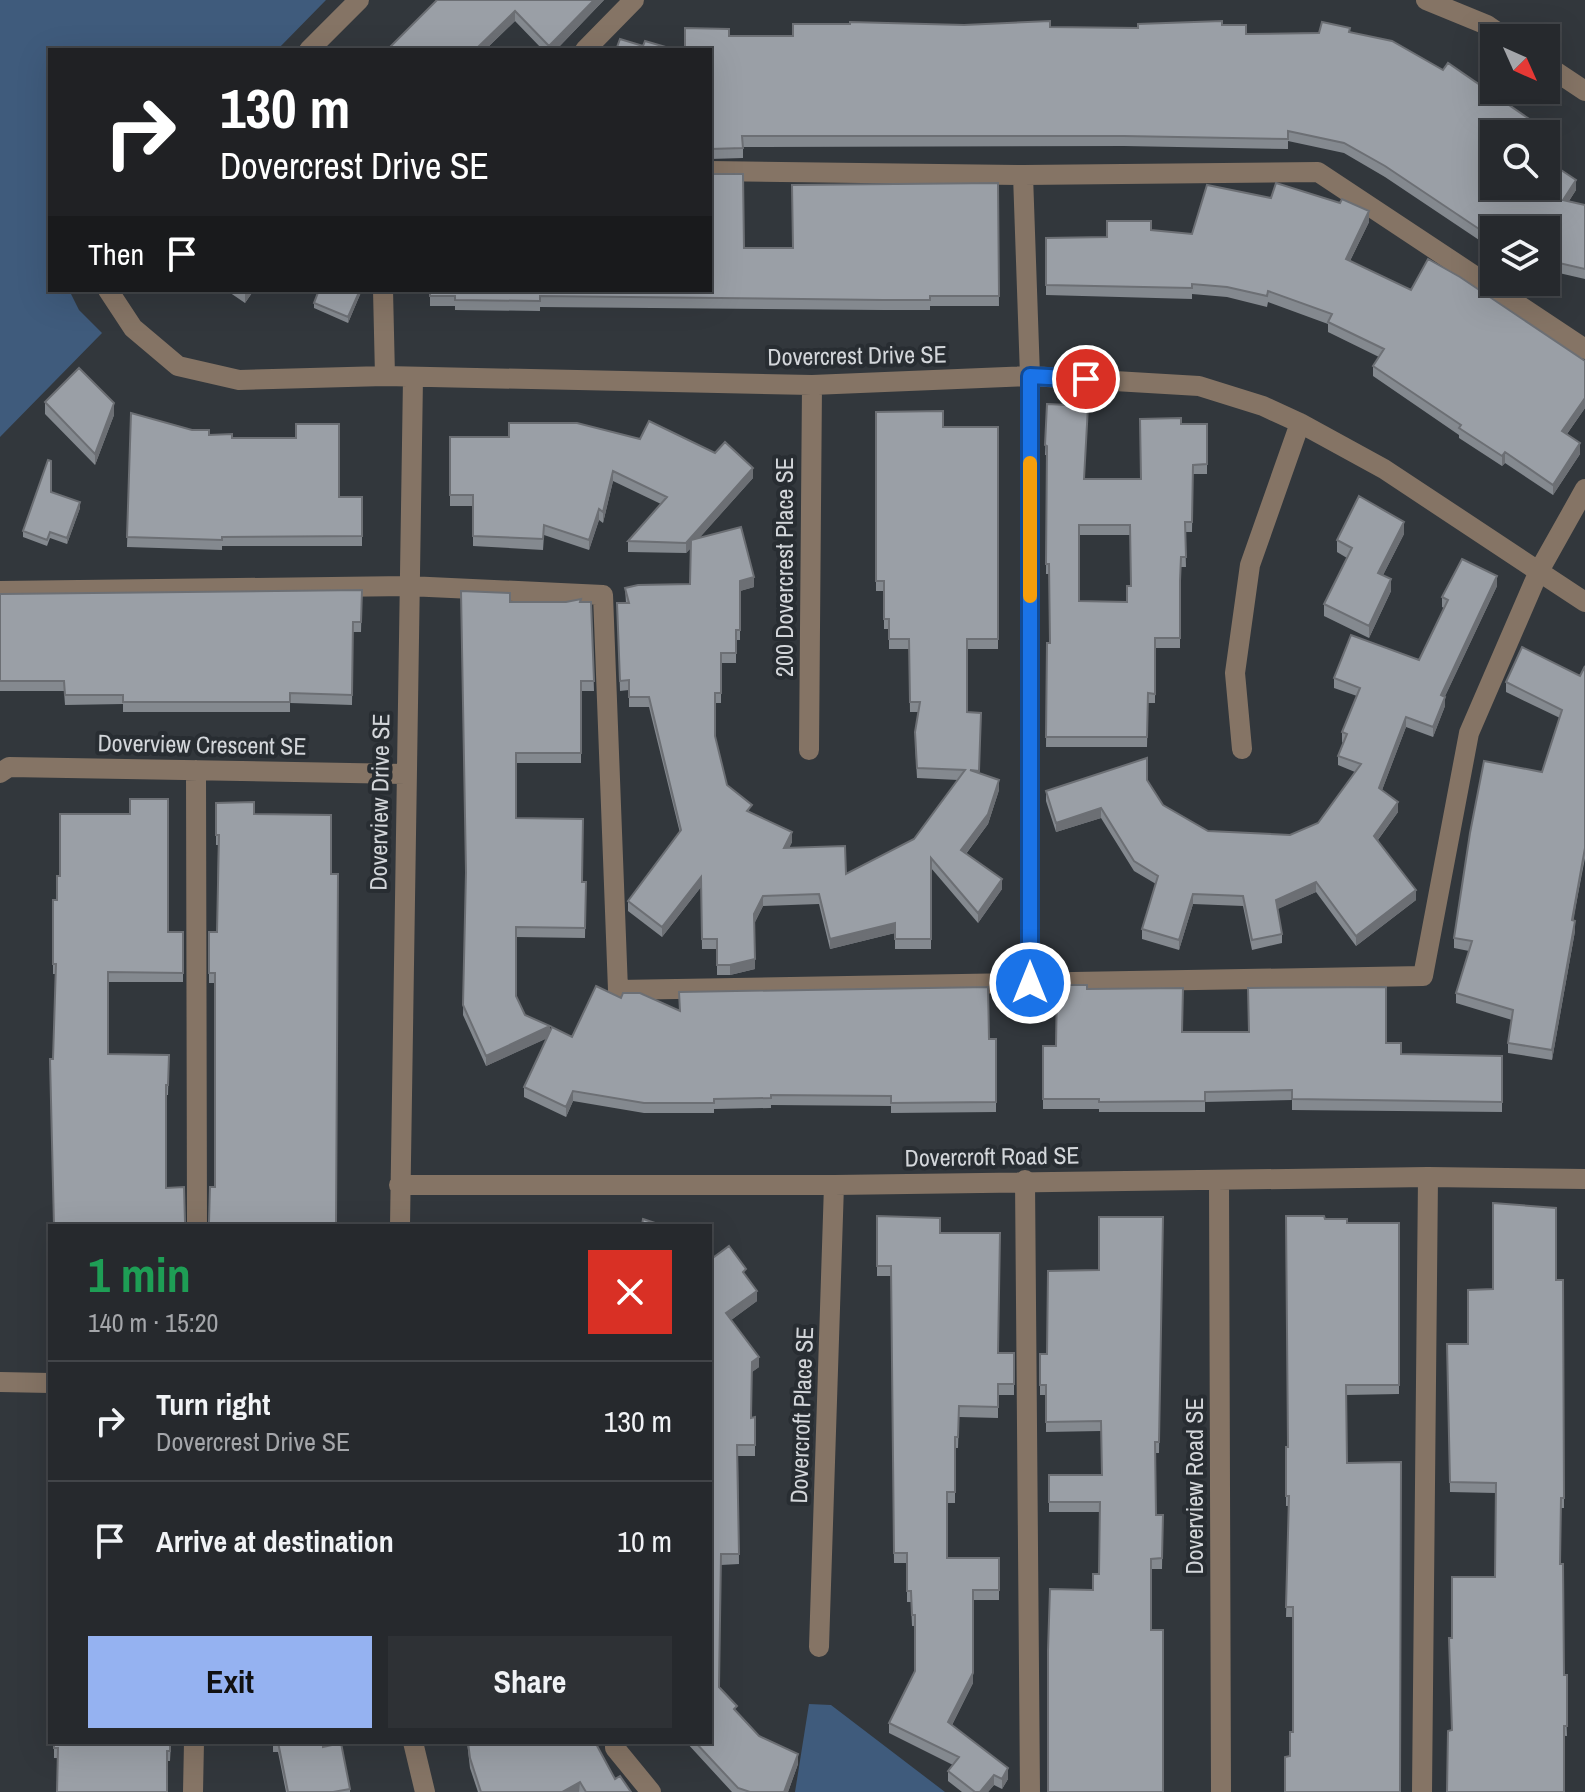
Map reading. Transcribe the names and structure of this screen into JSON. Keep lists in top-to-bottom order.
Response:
{
  "streets": {
    "street": [
      "Dovercrest Drive SE",
      "200 Dovercrest Place SE",
      "Doverview Crescent SE",
      "Doverview Drive SE",
      "Dovercroft Road SE",
      "Dovercroft Place SE",
      "Doverview Road SE"
    ]
  },
  "crossings": [
    ["Dovercrest Drive SE", "200 Dovercrest Place SE"],
    ["Dovercrest Drive SE", "Doverview Drive SE"],
    ["Doverview Crescent SE", "Doverview Drive SE"],
    ["Doverview Drive SE", "Dovercroft Road SE"],
    ["Dovercroft Road SE", "Dovercroft Place SE"],
    ["Dovercroft Road SE", "Doverview Road SE"]
  ],
  "north": "bottom right",
  "page": {
    "turn": ["130 m", "Dovercrest Drive SE"],
    "then": "Then",
    "heading": ["1 min", "140 m · 15:20"],
    "list": [
      {
        "name": "Turn right",
        "note": "Dovercrest Drive SE",
        "value": "130 m"
      },
      {
        "name": "Arrive at destination",
        "value": "10 m"
      }
    ],
    "buttons": ["Exit", "Share"]
  }
}
